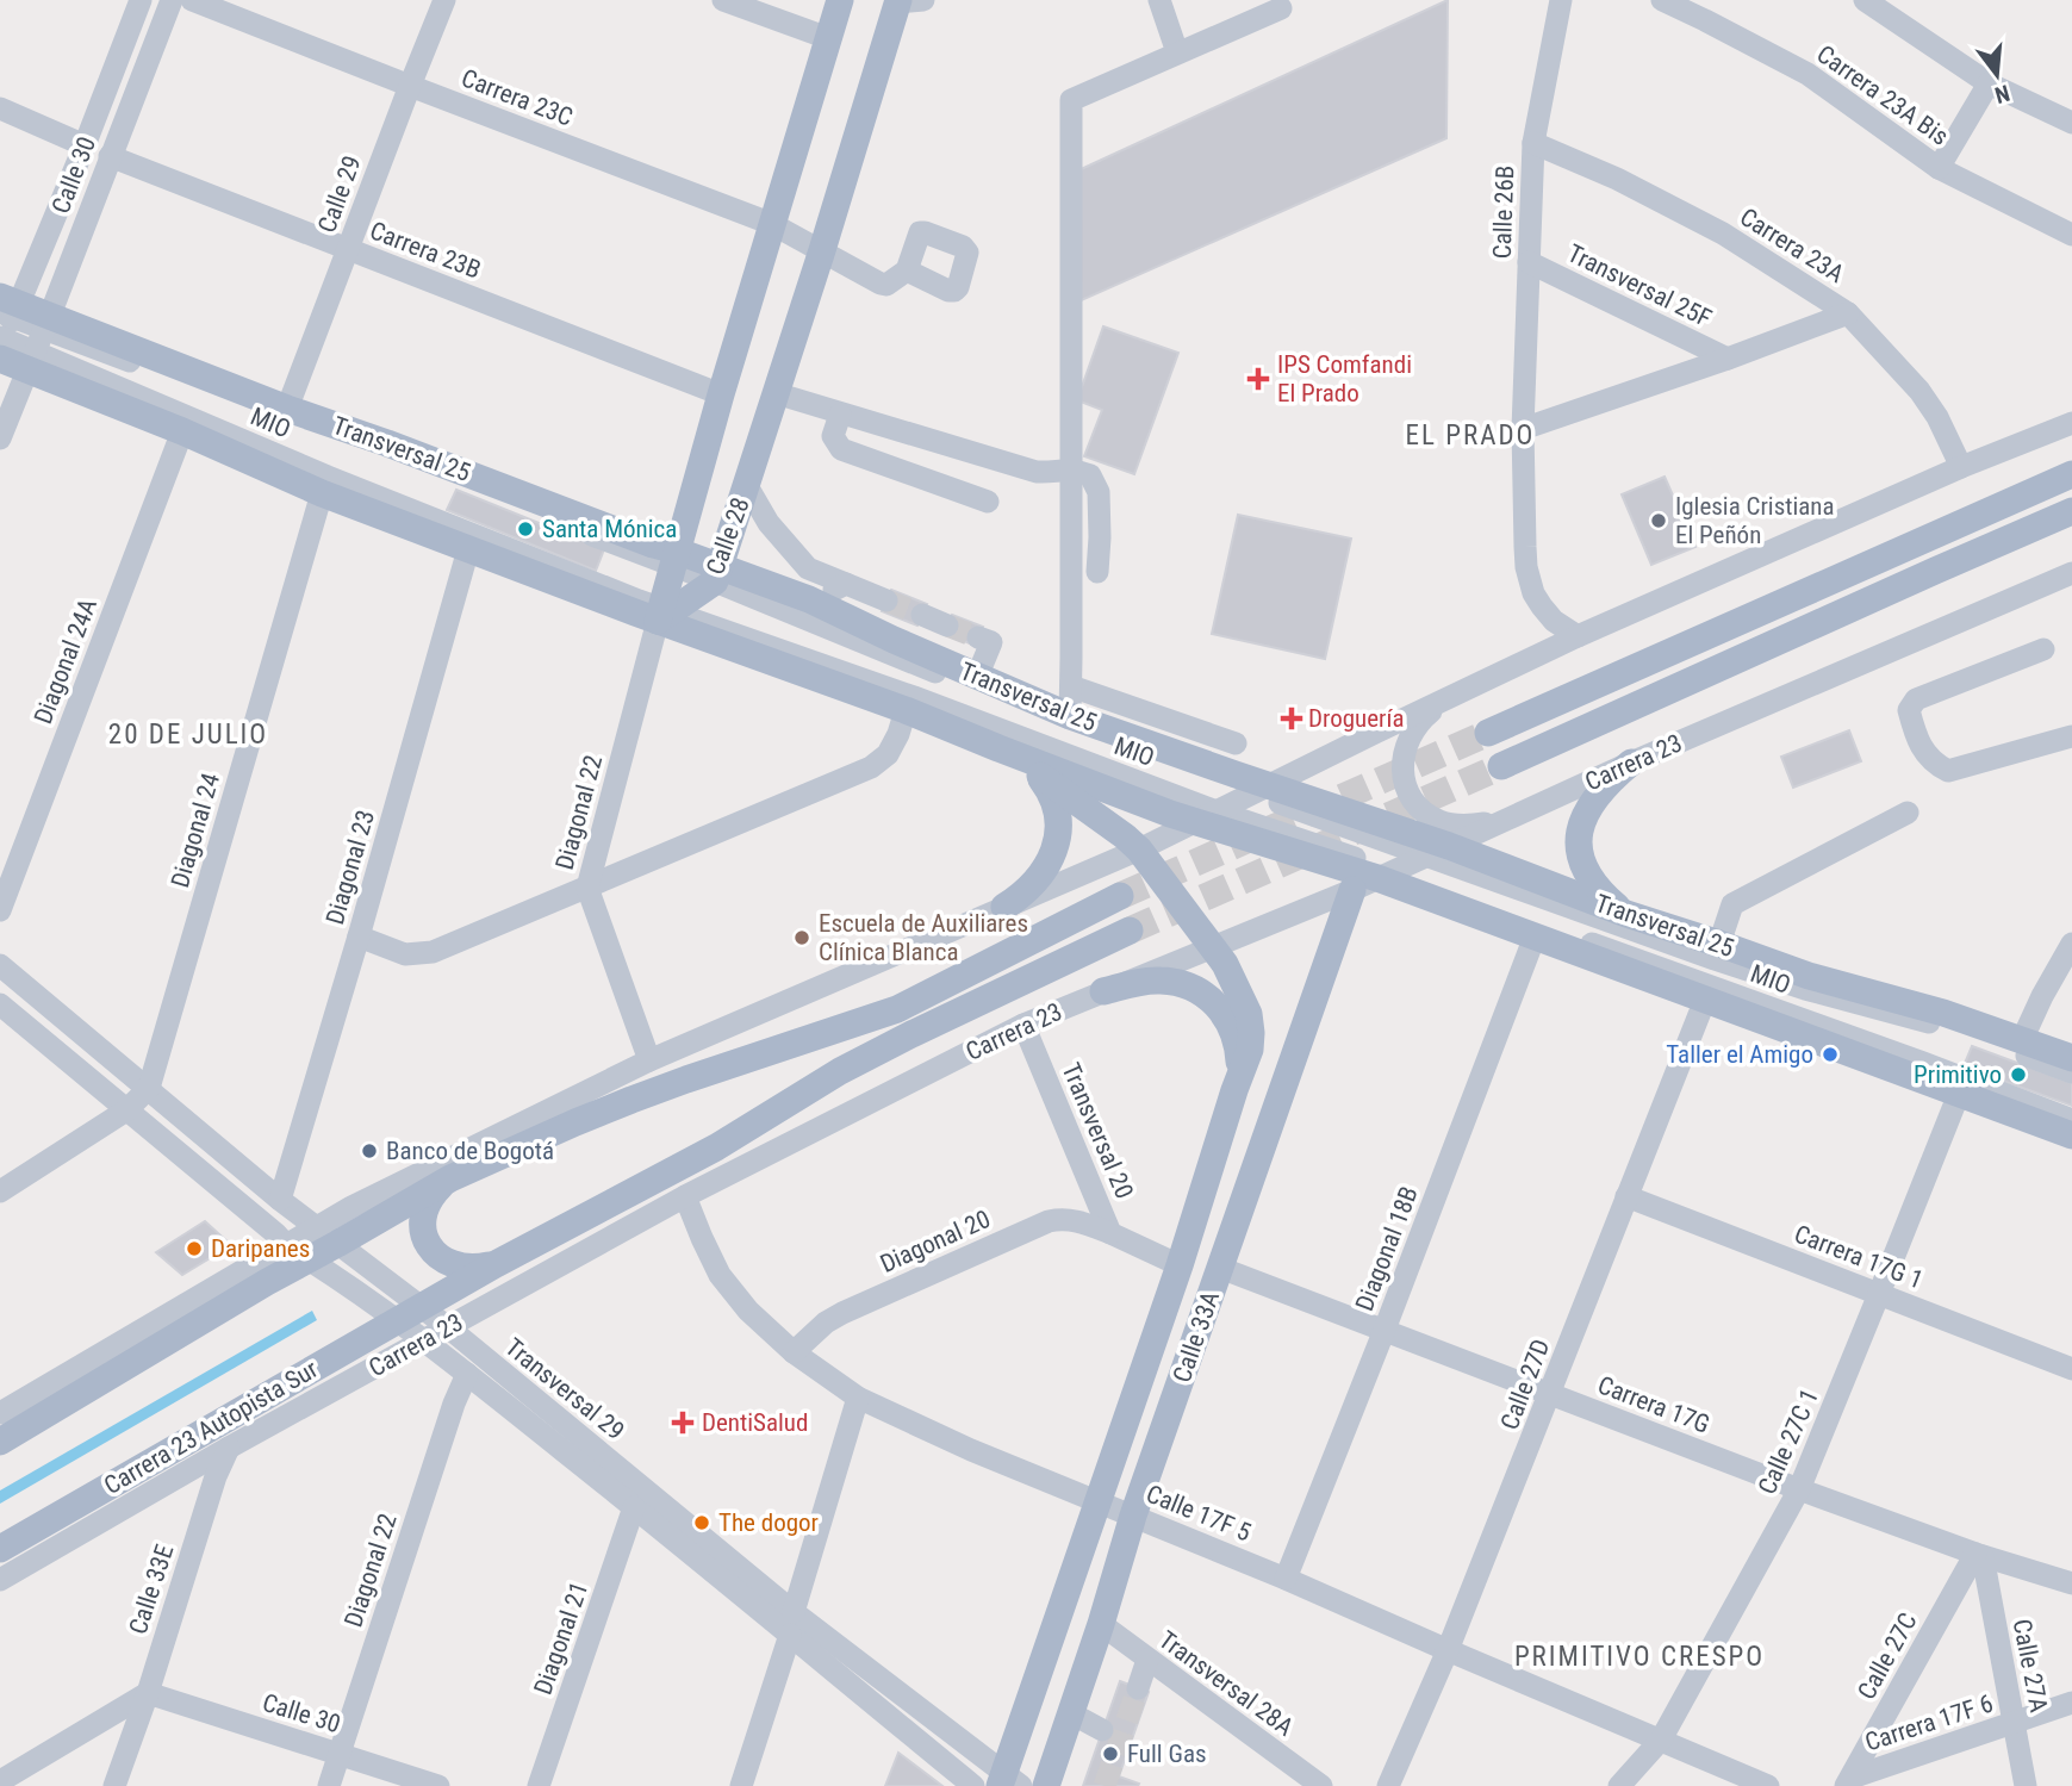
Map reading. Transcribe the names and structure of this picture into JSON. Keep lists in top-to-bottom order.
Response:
{
  "streets": {
    "main road": [
      "Transversal 25",
      "Calle 28",
      "Carrera 23",
      "Calle 33A",
      "Carrera 23 Autopista Sur"
    ],
    "street": [
      "Carrera 23A Bis",
      "Carrera 23C",
      "Calle 30",
      "Calle 29",
      "Calle 26B",
      "Carrera 23A",
      "Carrera 23B",
      "Transversal 25F",
      "MIO",
      "Diagonal 24A",
      "Diagonal 22",
      "Diagonal 24",
      "Diagonal 23",
      "Transversal 20",
      "Diagonal 20",
      "Diagonal 18B",
      "Carrera 17G 1",
      "Calle 27D",
      "Transversal 29",
      "Carrera 17G",
      "Calle 27C 1",
      "Calle 17F 5",
      "Calle 33E",
      "Diagonal 21",
      "Calle 27C",
      "Calle 27A",
      "Transversal 28A",
      "Carrera 17F 6"
    ]
  },
  "crossings": [
    ["Carrera 23C", "Calle 29"],
    ["Carrera 23C", "Calle 28"],
    ["Calle 30", "Carrera 23B"],
    ["Calle 30", "MIO"],
    ["Calle 30", "Transversal 25"],
    ["Calle 30", "Diagonal 22"],
    ["Calle 30", "Calle 33E"],
    ["Calle 29", "Carrera 23B"],
    ["Calle 29", "Transversal 25"],
    ["Calle 26B", "Carrera 23A"],
    ["Calle 26B", "Transversal 25F"],
    ["Carrera 23B", "Calle 28"],
    ["MIO", "Transversal 25"],
    ["MIO", "Calle 28"],
    ["MIO", "Carrera 23"],
    ["MIO", "Diagonal 22"],
    ["Transversal 25", "Calle 28"],
    ["Transversal 25", "Carrera 23"],
    ["Calle 28", "Diagonal 22"],
    ["Carrera 23", "Transversal 20"],
    ["Carrera 23", "Calle 33A"],
    ["Carrera 23", "Transversal 29"],
    ["Carrera 23", "Carrera 23 Autopista Sur"],
    ["Carrera 23", "Calle 17F 5"],
    ["Carrera 23", "Calle 33E"],
    ["Diagonal 22", "Transversal 29"],
    ["Diagonal 24", "Transversal 29"],
    ["Diagonal 23", "Transversal 29"],
    ["Transversal 20", "Diagonal 20"],
    ["Transversal 20", "Calle 33A"],
    ["Diagonal 20", "Calle 17F 5"],
    ["Diagonal 18B", "Carrera 17G"],
    ["Diagonal 18B", "Calle 17F 5"],
    ["Carrera 17G 1", "Calle 27D"],
    ["Carrera 17G 1", "Calle 27C 1"],
    ["Calle 33A", "Transversal 29"],
    ["Calle 33A", "Carrera 17G"],
    ["Calle 33A", "Calle 17F 5"],
    ["Calle 33A", "Transversal 28A"],
    ["Calle 27D", "Carrera 17G"],
    ["Calle 27D", "Calle 17F 5"],
    ["Transversal 29", "Carrera 23 Autopista Sur"],
    ["Transversal 29", "Diagonal 21"],
    ["Carrera 17G", "Calle 27C 1"],
    ["Carrera 17G", "Calle 27C"],
    ["Carrera 17G", "Calle 27A"],
    ["Carrera 23 Autopista Sur", "Calle 33E"],
    ["Calle 27C 1", "Calle 17F 5"],
    ["Calle 27C", "Calle 27A"],
    ["Calle 27C", "Carrera 17F 6"],
    ["Calle 27A", "Carrera 17F 6"]
  ],
  "districts": ["EL PRADO", "20 DE JULIO", "PRIMITIVO CRESPO"],
  "places": {
    "health": ["IPS Comfandi El Prado", "Droguería", "DentiSalud"],
    "other": [
      "Iglesia Cristiana El Peñón",
      "Santa Mónica",
      "Escuela de Auxiliares Clínica Blanca",
      "Taller el Amigo",
      "Primitivo",
      "Banco de Bogotá",
      "Daripanes",
      "The dogor",
      "Full Gas"
    ]
  },
  "north": "bottom"
}
